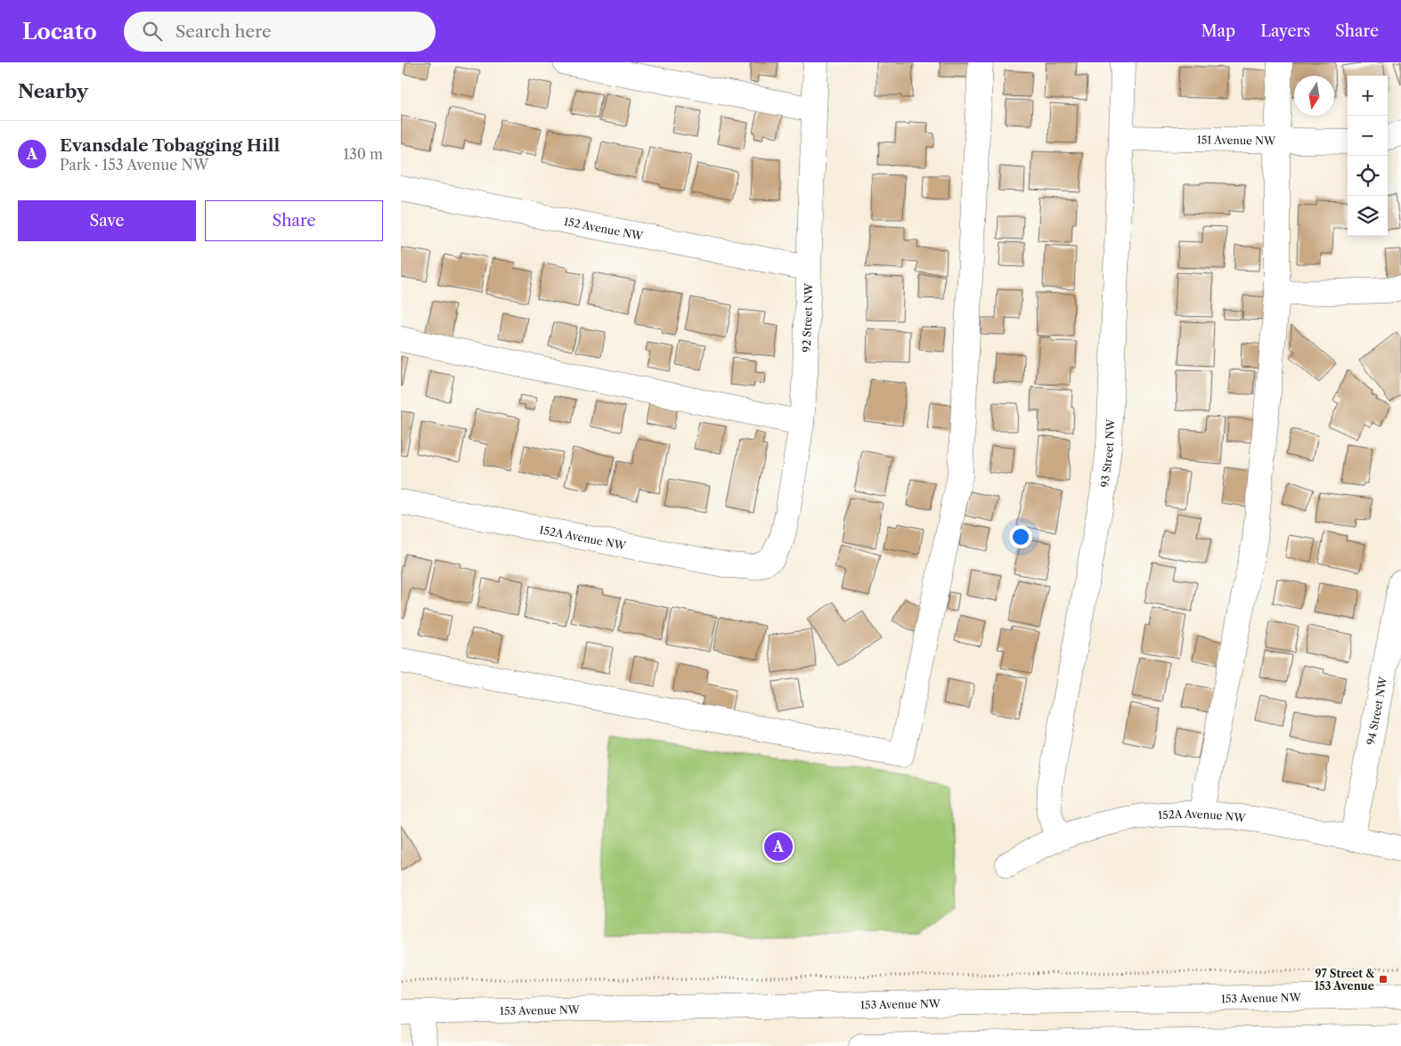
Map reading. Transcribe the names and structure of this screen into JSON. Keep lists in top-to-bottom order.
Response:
{
  "streets": {
    "street": [
      "151 Avenue NW",
      "152 Avenue NW",
      "92 Street NW",
      "93 Street NW",
      "152A Avenue NW",
      "94 Street NW",
      "153 Avenue NW"
    ]
  },
  "crossings": [
    ["151 Avenue NW", "93 Street NW"],
    ["152 Avenue NW", "92 Street NW"],
    ["92 Street NW", "152A Avenue NW"],
    ["93 Street NW", "152A Avenue NW"],
    ["152A Avenue NW", "94 Street NW"]
  ],
  "places": {
    "transit": ["97 Street & 153 Avenue"]
  },
  "north": "bottom",
  "page": {
    "header": "Locato",
    "search": "Search here",
    "nav": ["Map", "Layers", "Share"],
    "heading": "Nearby",
    "map_buttons": ["+", "−"],
    "list": [
      {
        "mark": "A",
        "name": "Evansdale Tobagging Hill",
        "note": "Park · 153 Avenue NW",
        "value": "130 m"
      }
    ],
    "buttons": ["Save", "Share"],
    "pins": "A"
  }
}
